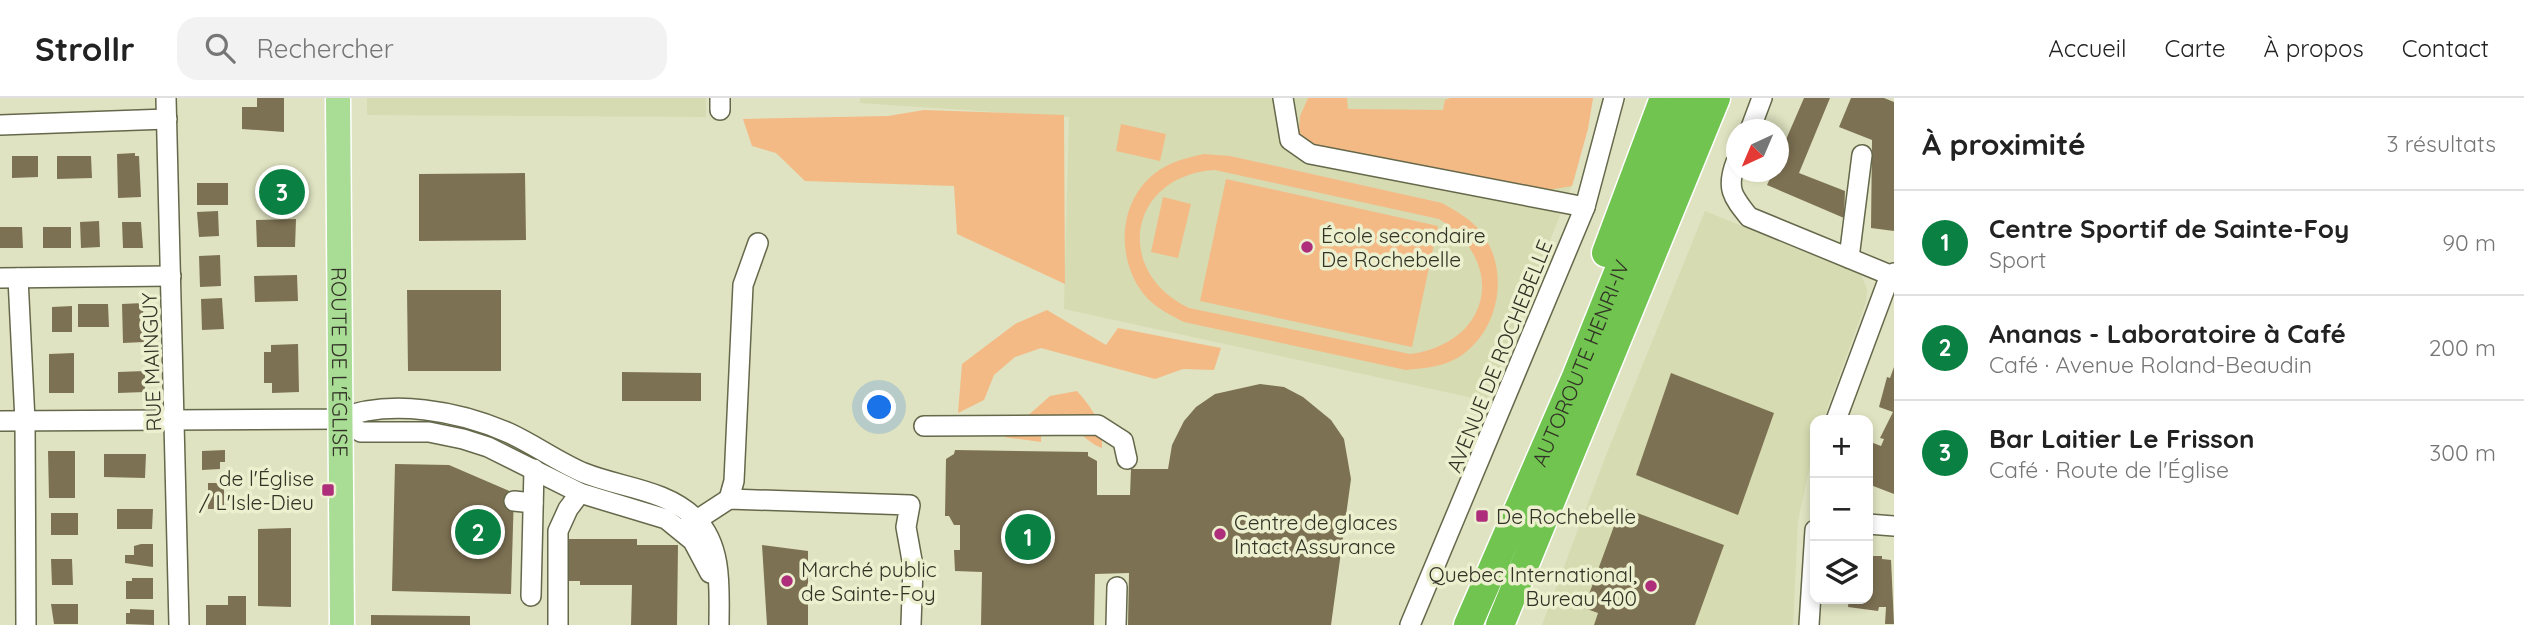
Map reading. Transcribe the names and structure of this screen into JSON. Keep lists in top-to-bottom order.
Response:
{
  "streets": {
    "highway": ["AUTOROUTE HENRI-IV"],
    "main road": ["ROUTE DE L'ÉGLISE"],
    "street": ["AVENUE DE ROCHEBELLE", "RUE MAINGUY"]
  },
  "places": {
    "other": [
      "École secondaire De Rochebelle",
      "Centre de glaces Intact Assurance",
      "Marché public de Sainte-Foy",
      "Quebec International, Bureau 400"
    ],
    "transit": ["de l'Église / L'Isle-Dieu", "De Rochebelle"]
  },
  "north": "bottom left",
  "page": {
    "header": "Strollr",
    "search": "Rechercher",
    "nav": [
      "Accueil",
      "Carte",
      "À propos",
      "Contact"
    ],
    "heading": ["À proximité", "3 résultats"],
    "pins": ["3", "2", "1"],
    "list": [
      {
        "mark": "1",
        "name": "Centre Sportif de Sainte-Foy",
        "note": "Sport",
        "value": "90 m"
      },
      {
        "mark": "2",
        "name": "Ananas - Laboratoire à Café",
        "note": "Café · Avenue Roland-Beaudin",
        "value": "200 m"
      },
      {
        "mark": "3",
        "name": "Bar Laitier Le Frisson",
        "note": "Café · Route de l'Église",
        "value": "300 m"
      }
    ],
    "map_buttons": ["+", "−"]
  }
}
